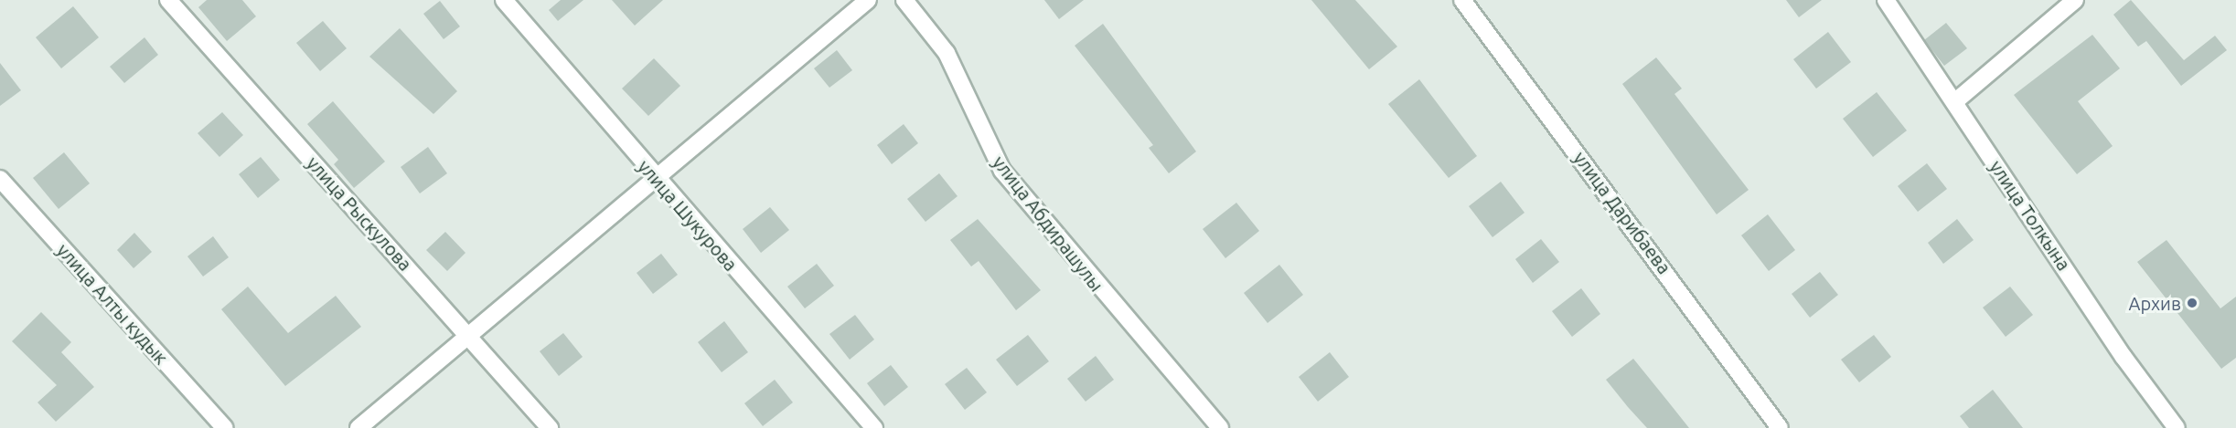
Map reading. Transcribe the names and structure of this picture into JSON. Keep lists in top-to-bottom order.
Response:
{
  "streets": {
    "street": [
      "улица Дарибаева",
      "улица Рыскулова",
      "улица Шукурова",
      "улица Толкына",
      "улица Абдирашулы",
      "улица Алты кудык"
    ]
  },
  "places": ["Архив"]
}
